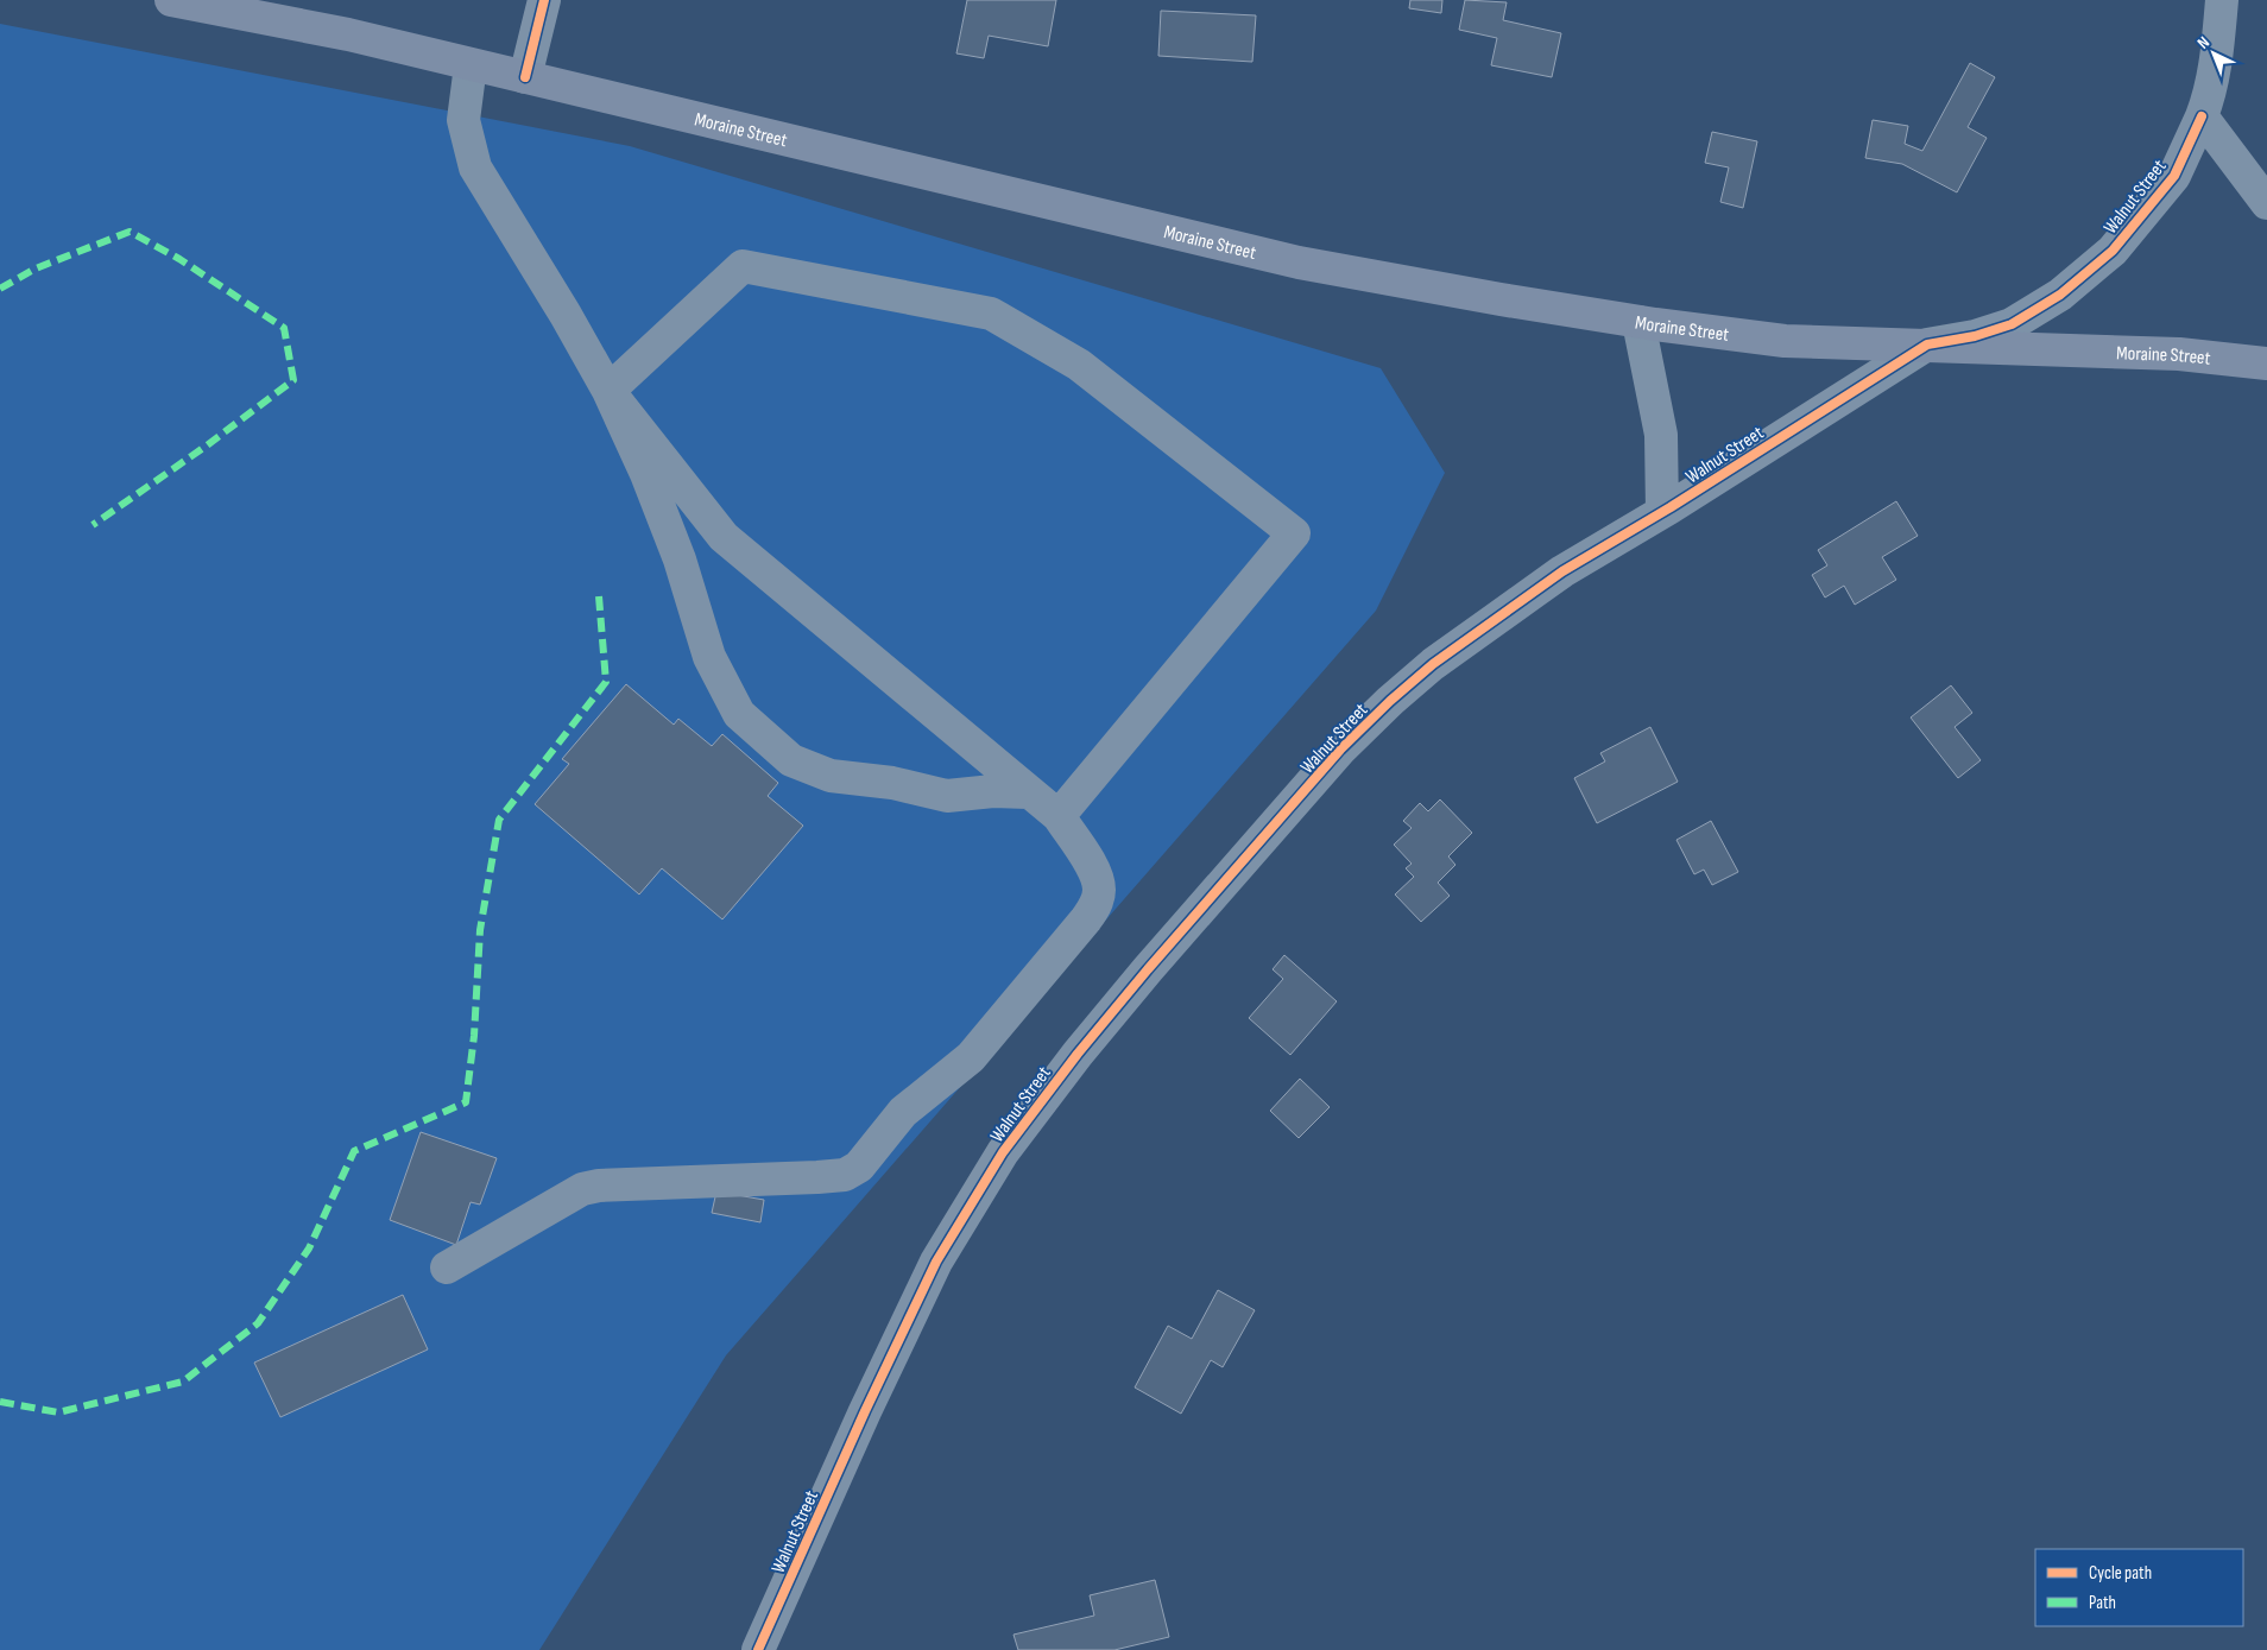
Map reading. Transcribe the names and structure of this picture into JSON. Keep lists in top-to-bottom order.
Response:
{
  "streets": {
    "main road": ["Moraine Street"],
    "street": ["Walnut Street"]
  },
  "crossings": [
    ["Moraine Street", "Walnut Street"]
  ],
  "legend": ["Cycle path", "Path"],
  "north": "top left"
}
